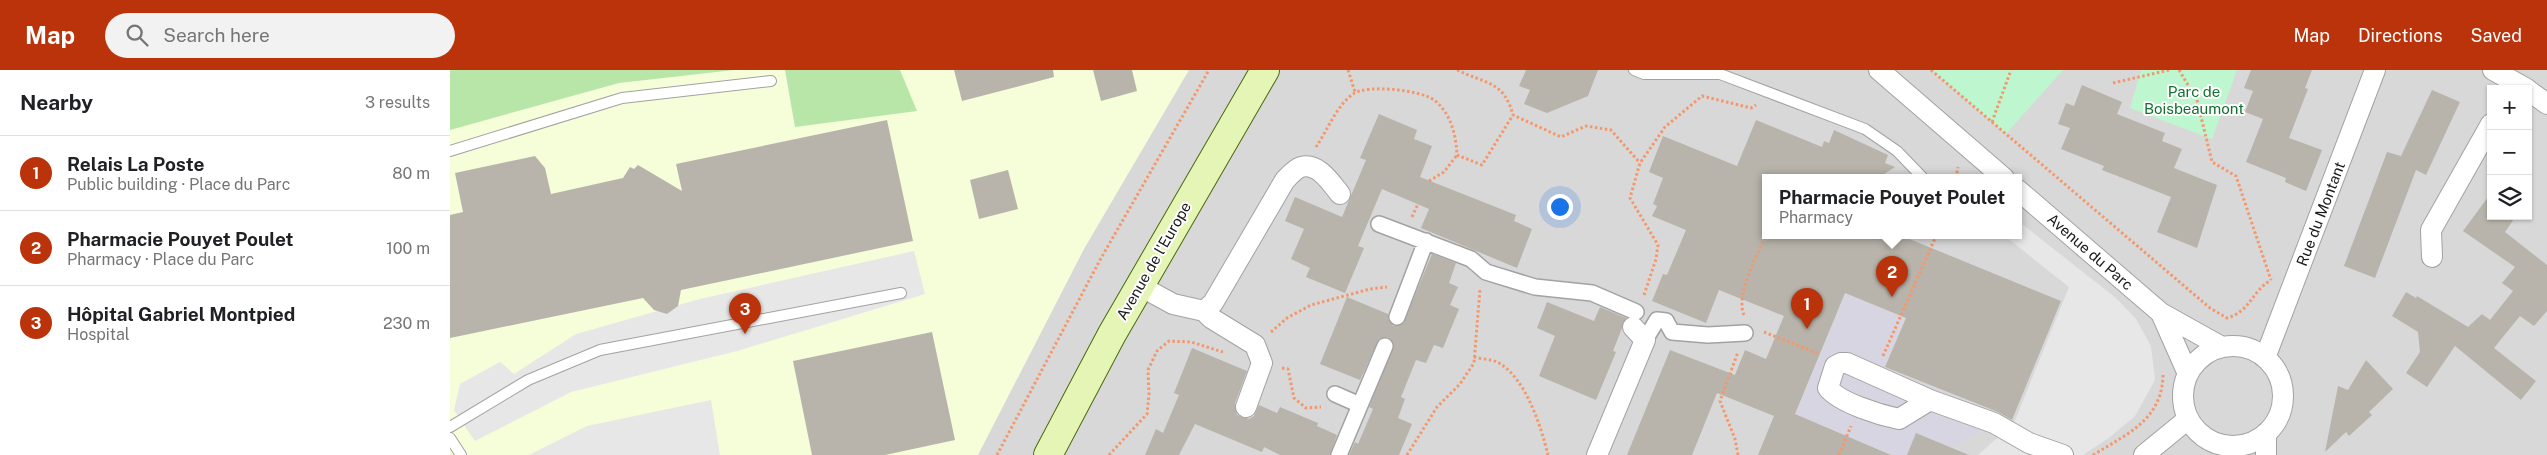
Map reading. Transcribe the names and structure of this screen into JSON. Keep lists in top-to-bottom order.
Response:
{
  "streets": {
    "main road": ["Avenue de l'Europe"],
    "street": ["Rue du Montant", "Avenue du Parc"]
  },
  "crossings": [
    ["Rue du Montant", "Avenue du Parc"]
  ],
  "parks": ["Parc de Boisbeaumont"],
  "page": {
    "header": "Map",
    "search": "Search here",
    "nav": ["Map", "Directions", "Saved"],
    "heading": ["Nearby", "3 results"],
    "map_buttons": ["+", "−"],
    "list": [
      {
        "mark": "1",
        "name": "Relais La Poste",
        "note": "Public building · Place du Parc",
        "value": "80 m"
      },
      {
        "mark": "2",
        "name": "Pharmacie Pouyet Poulet",
        "note": "Pharmacy · Place du Parc",
        "value": "100 m"
      },
      {
        "mark": "3",
        "name": "Hôpital Gabriel Montpied",
        "note": "Hospital",
        "value": "230 m"
      }
    ],
    "popup": ["Pharmacie Pouyet Poulet", "Pharmacy"],
    "pins": ["2", "1", "3"]
  }
}
